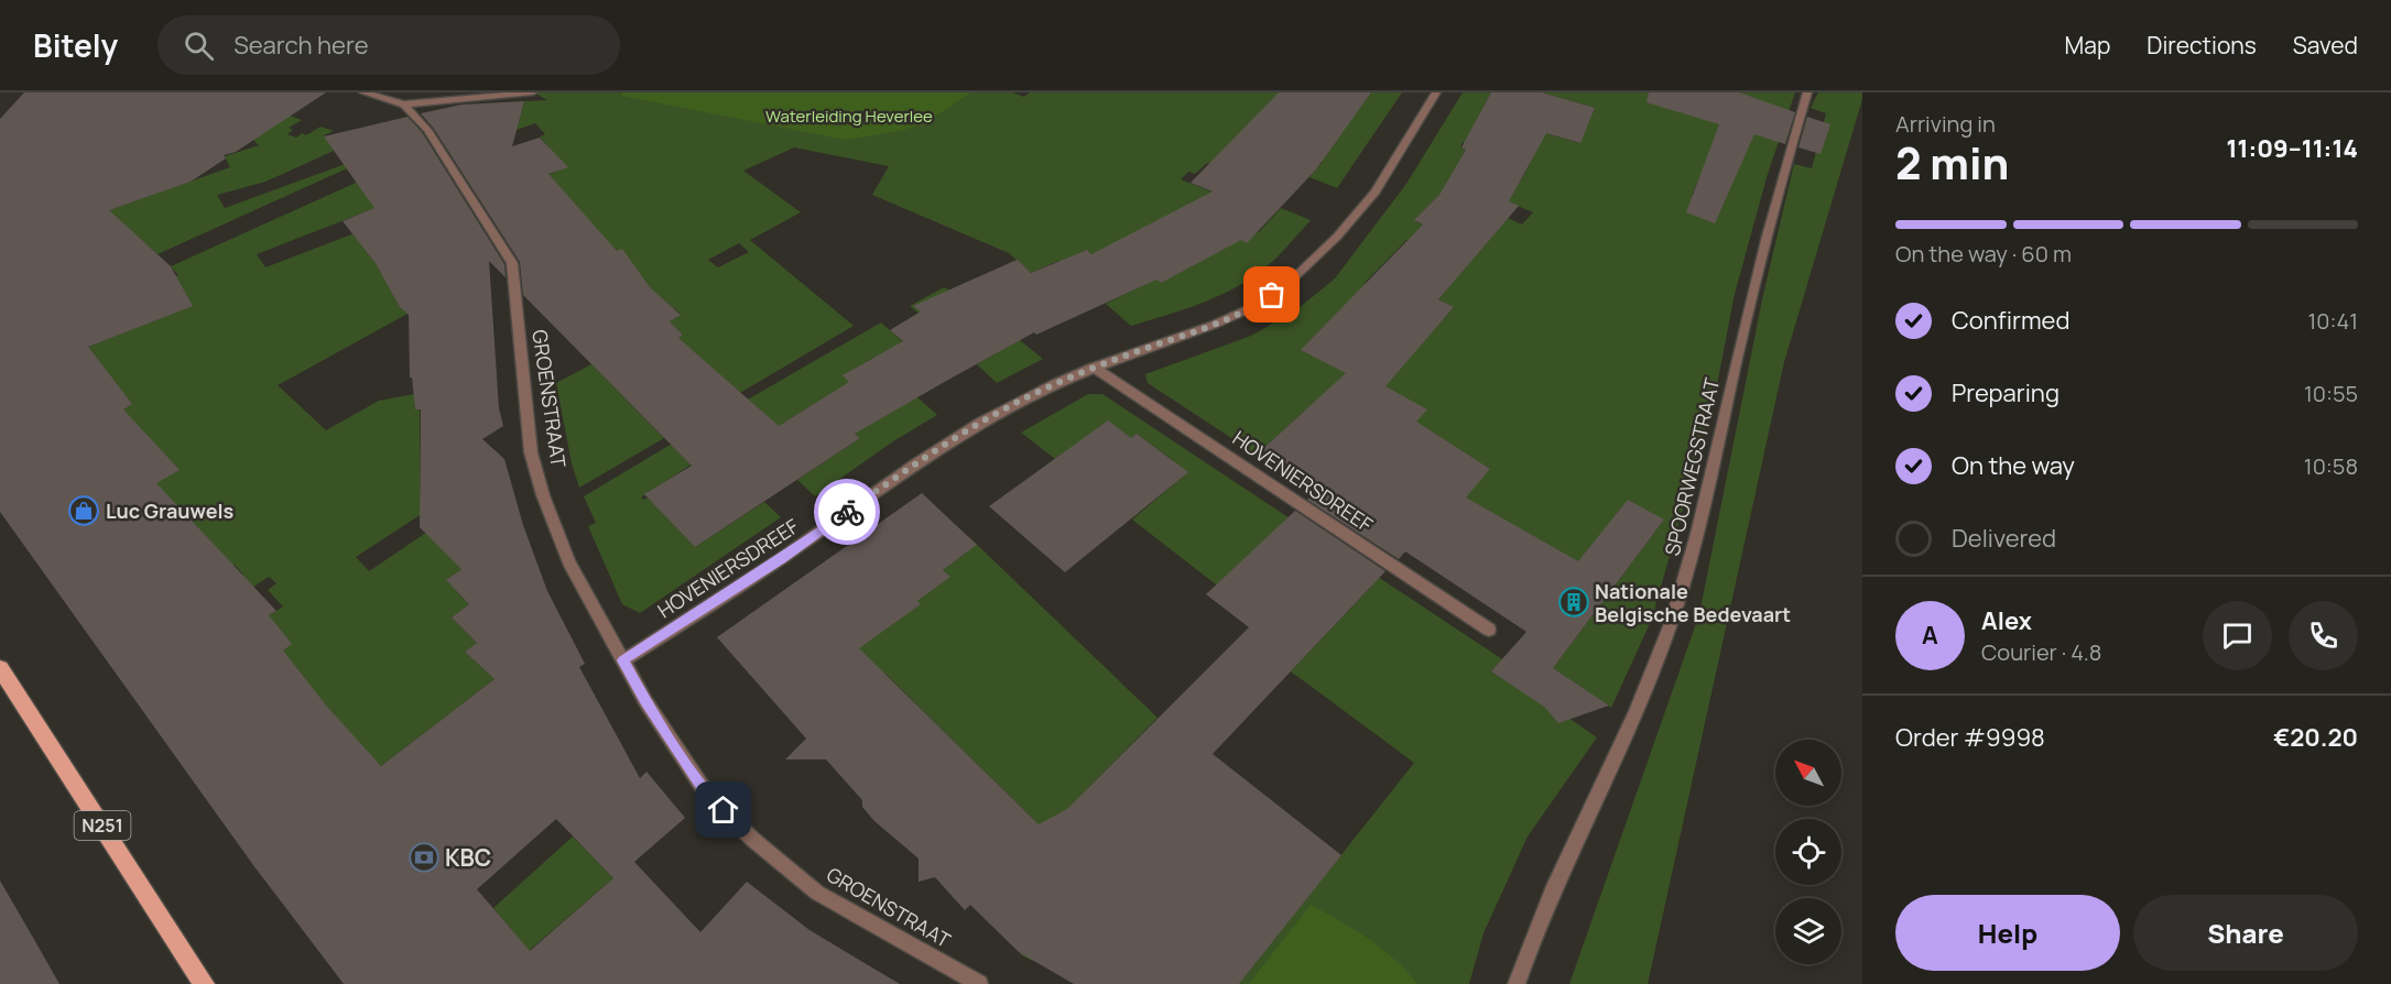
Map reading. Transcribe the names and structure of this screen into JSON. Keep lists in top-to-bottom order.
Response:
{
  "streets": {
    "main road": ["N251"],
    "street": ["GROENSTRAAT", "SPOORWEGSTRAAT", "HOVENIERSDREEF"]
  },
  "crossings": [
    ["GROENSTRAAT", "HOVENIERSDREEF"]
  ],
  "parks": ["Waterleiding Heverlee"],
  "places": {
    "shop": ["Luc Grauwels"],
    "building": ["Nationale Belgische Bedevaart"],
    "bank": ["KBC"]
  },
  "north": "top left",
  "page": {
    "header": "Bitely",
    "search": "Search here",
    "nav": ["Map", "Directions", "Saved"],
    "heading": ["2 min", "Arriving in", "11:09–11:14"],
    "panel": [
      "Alex",
      "Courier · 4.8",
      "Order #9998",
      "€20.20"
    ],
    "bar": "On the way · 60 m",
    "list": [
      ["Confirmed", "10:41"],
      ["Preparing", "10:55"],
      ["On the way", "10:58"],
      "Delivered"
    ],
    "round": "A",
    "buttons": ["Help", "Share"]
  }
}
